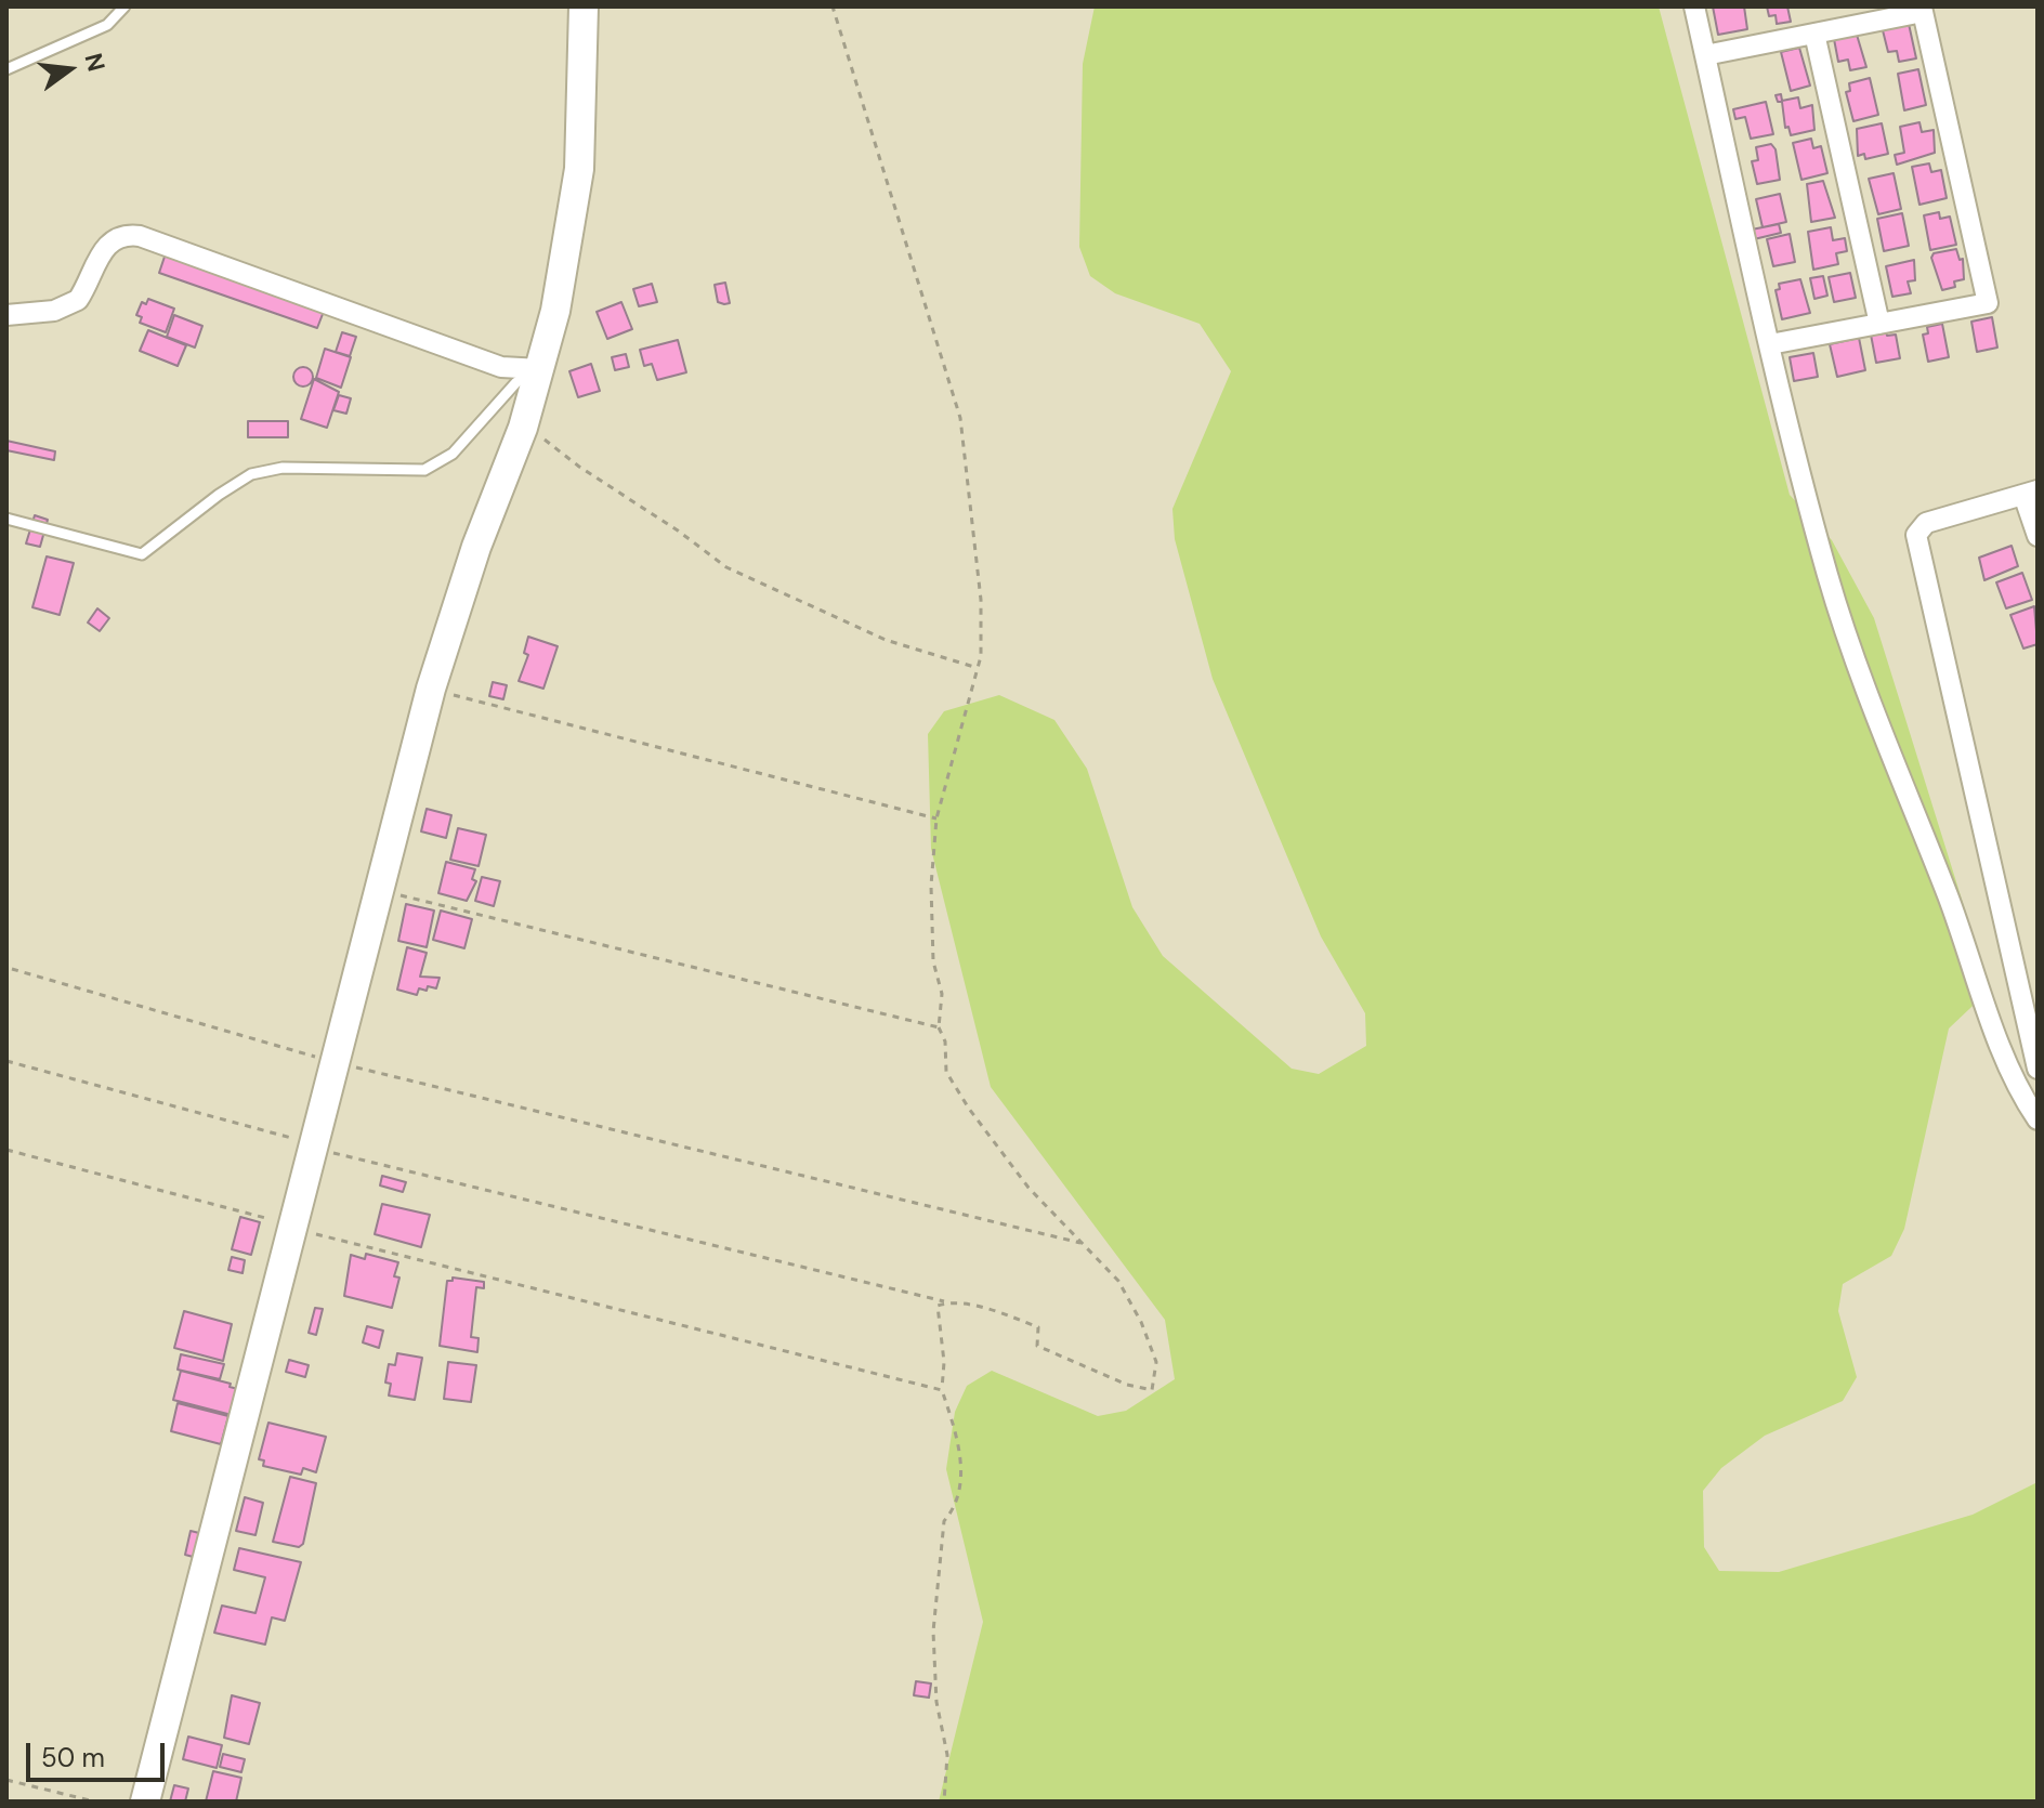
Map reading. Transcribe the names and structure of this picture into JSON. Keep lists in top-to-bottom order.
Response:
{
  "scale_bar": "50 m",
  "north": "right"
}
